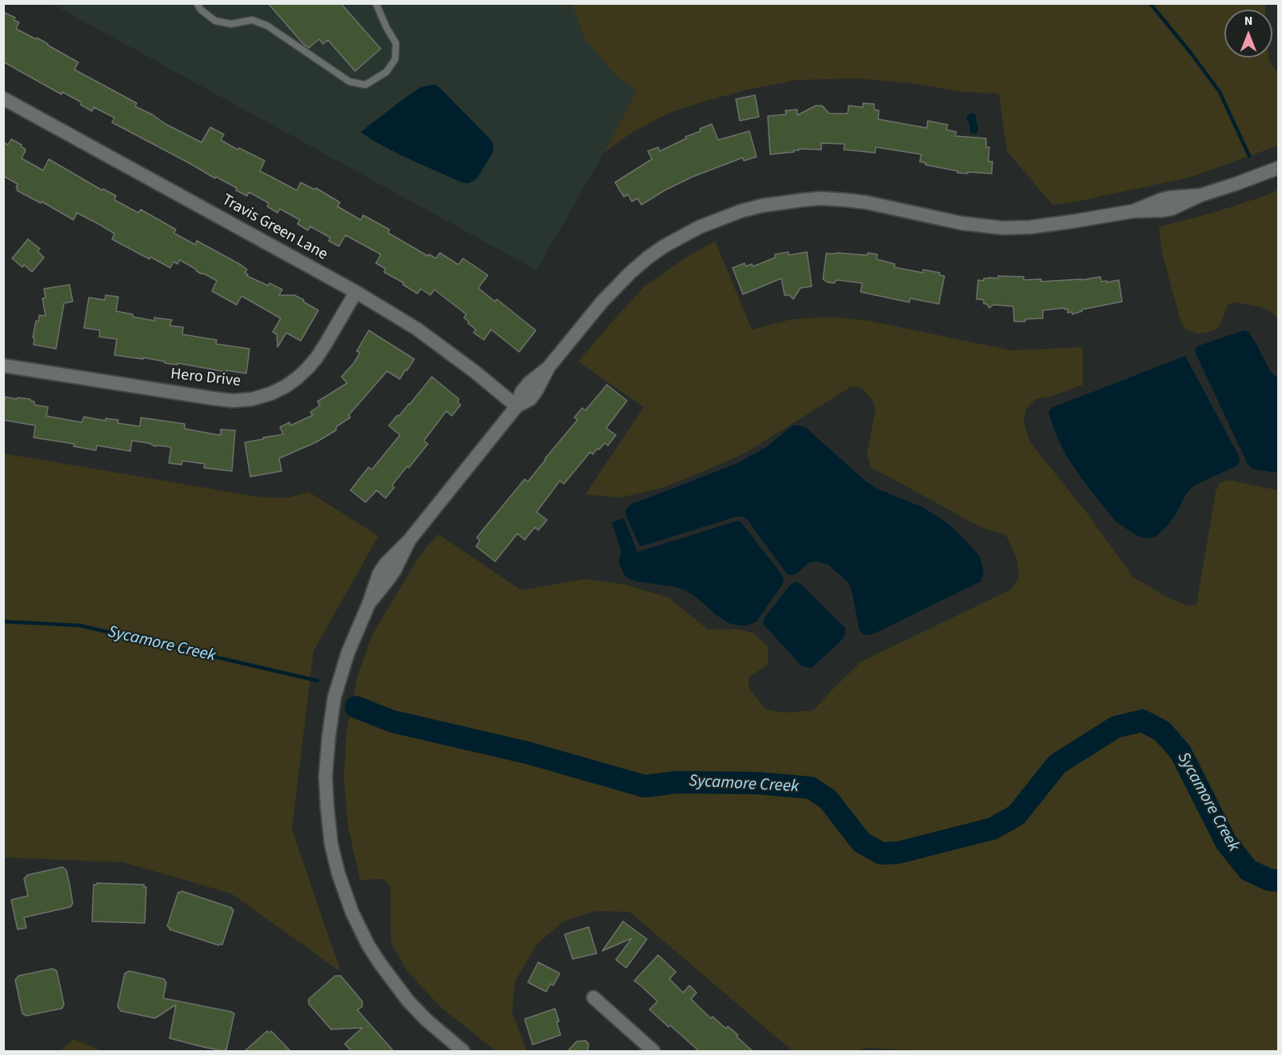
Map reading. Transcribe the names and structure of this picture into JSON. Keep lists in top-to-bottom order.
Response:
{
  "streets": {
    "street": ["Travis Green Lane", "Hero Drive"]
  },
  "crossings": [
    ["Travis Green Lane", "Hero Drive"]
  ],
  "water": ["Sycamore Creek"],
  "north": "top"
}
